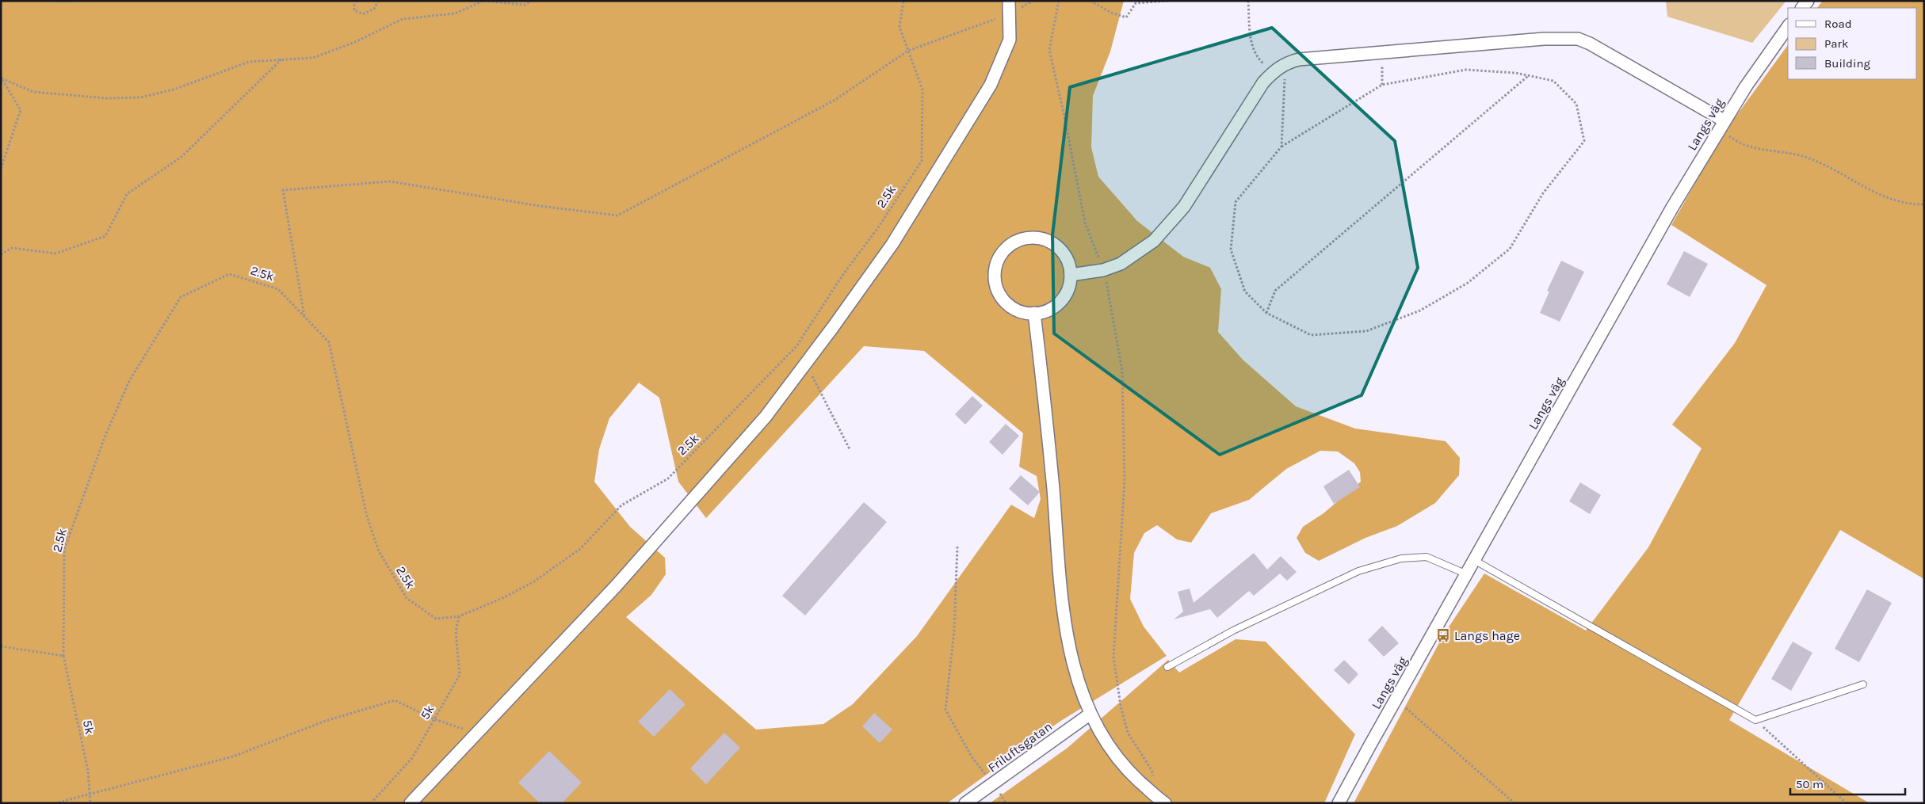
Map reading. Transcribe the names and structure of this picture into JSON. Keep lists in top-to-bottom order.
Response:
{
  "streets": {
    "street": ["Langs väg", "Friluftsgatan"],
    "path": ["2.5k", "5k"]
  },
  "crossings": [
    ["2.5k", "5k"]
  ],
  "places": {
    "bus stop": ["Langs hage"]
  },
  "legend": ["Road", "Park", "Building"],
  "scale_bar": "50 m"
}
